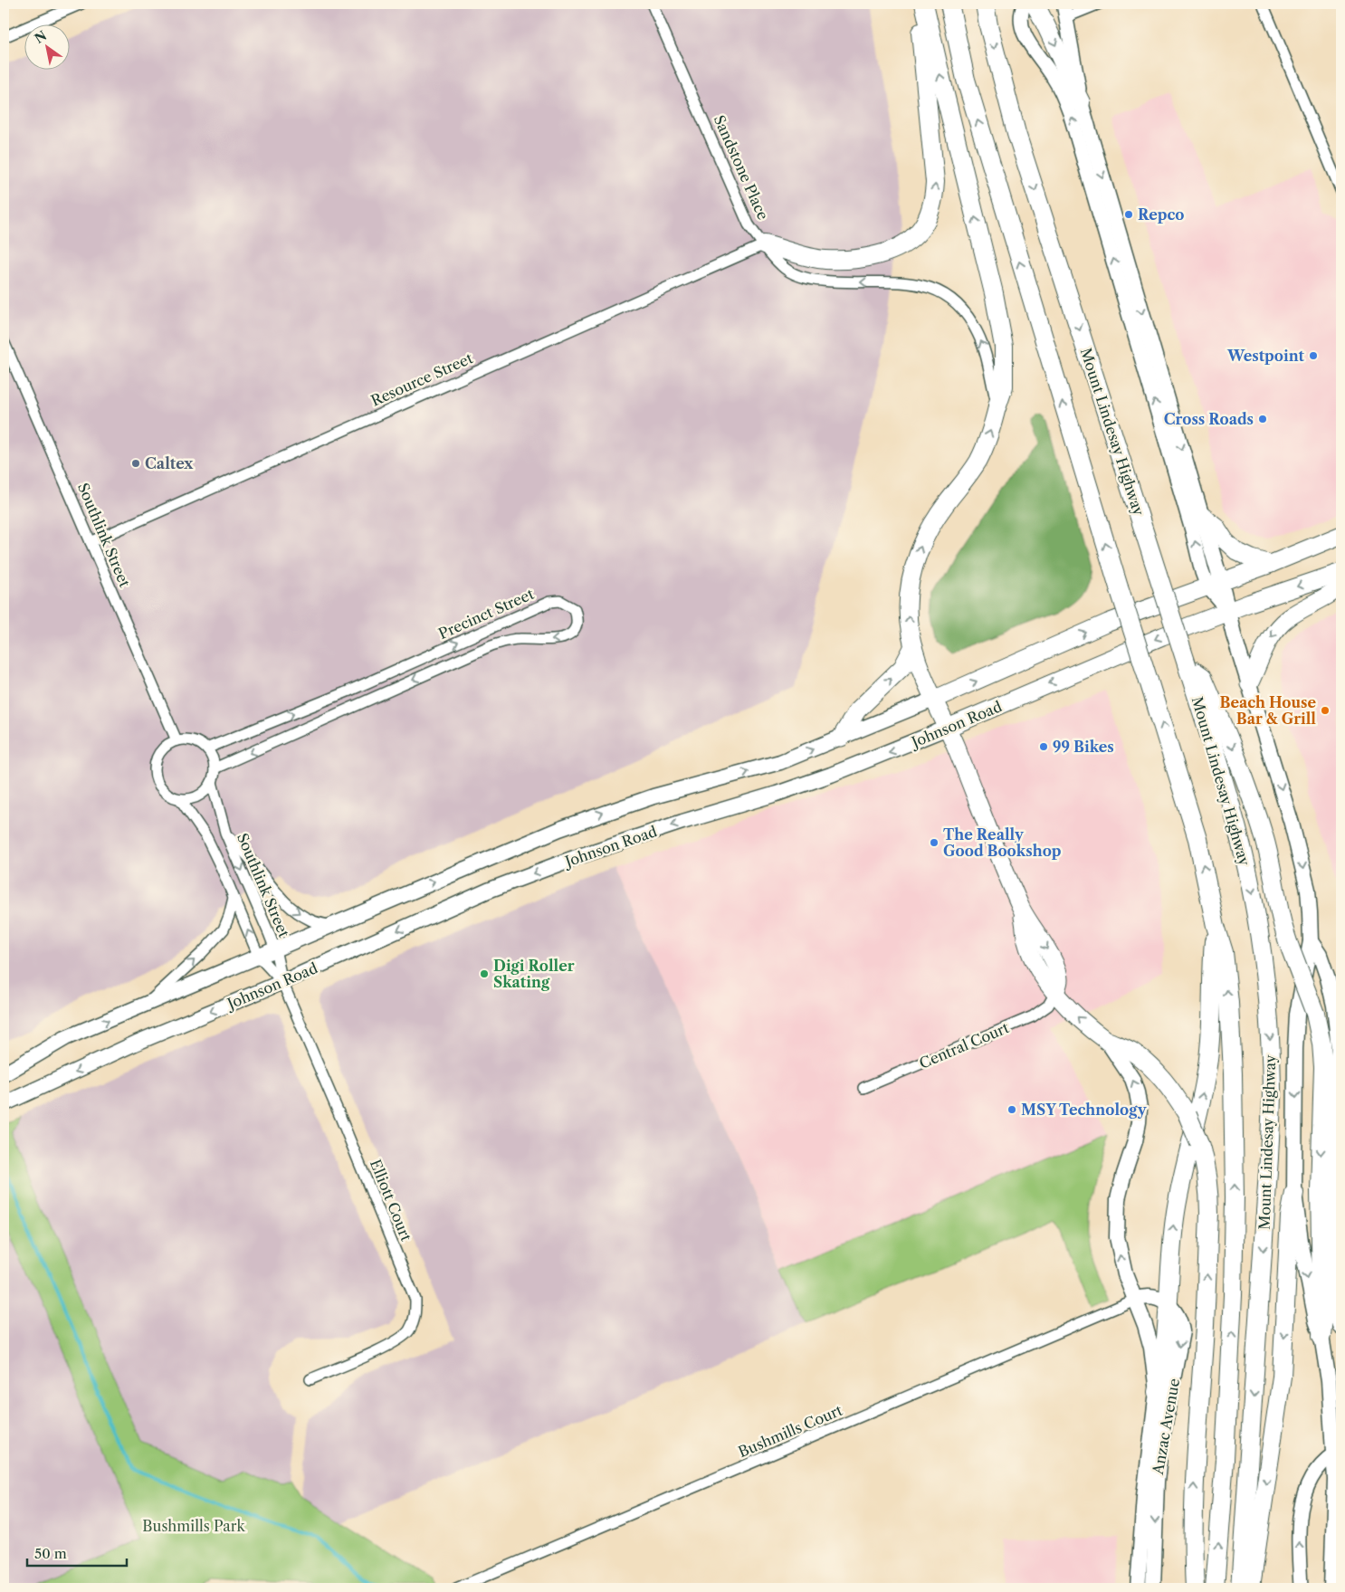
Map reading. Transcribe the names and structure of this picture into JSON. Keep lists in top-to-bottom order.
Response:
{
  "streets": {
    "highway": ["Mount Lindesay Highway"],
    "main road": ["Johnson Road", "Anzac Avenue"],
    "street": [
      "Sandstone Place",
      "Resource Street",
      "Southlink Street",
      "Precinct Street",
      "Central Court",
      "Elliott Court",
      "Bushmills Court"
    ]
  },
  "crossings": [
    ["Sandstone Place", "Resource Street"],
    ["Resource Street", "Southlink Street"],
    ["Mount Lindesay Highway", "Johnson Road"],
    ["Southlink Street", "Precinct Street"],
    ["Southlink Street", "Johnson Road"],
    ["Southlink Street", "Elliott Court"],
    ["Johnson Road", "Elliott Court"],
    ["Central Court", "Anzac Avenue"],
    ["Anzac Avenue", "Bushmills Court"]
  ],
  "one_way": ["Sandstone Place"],
  "parks": ["Bushmills Park"],
  "places": [
    "Repco",
    "Westpoint",
    "Cross Roads",
    "Caltex",
    "Beach House Bar & Grill",
    "99 Bikes",
    "The Really Good Bookshop",
    "Digi Roller Skating",
    "MSY Technology"
  ],
  "scale_bar": "50 m",
  "north": "top left"
}
